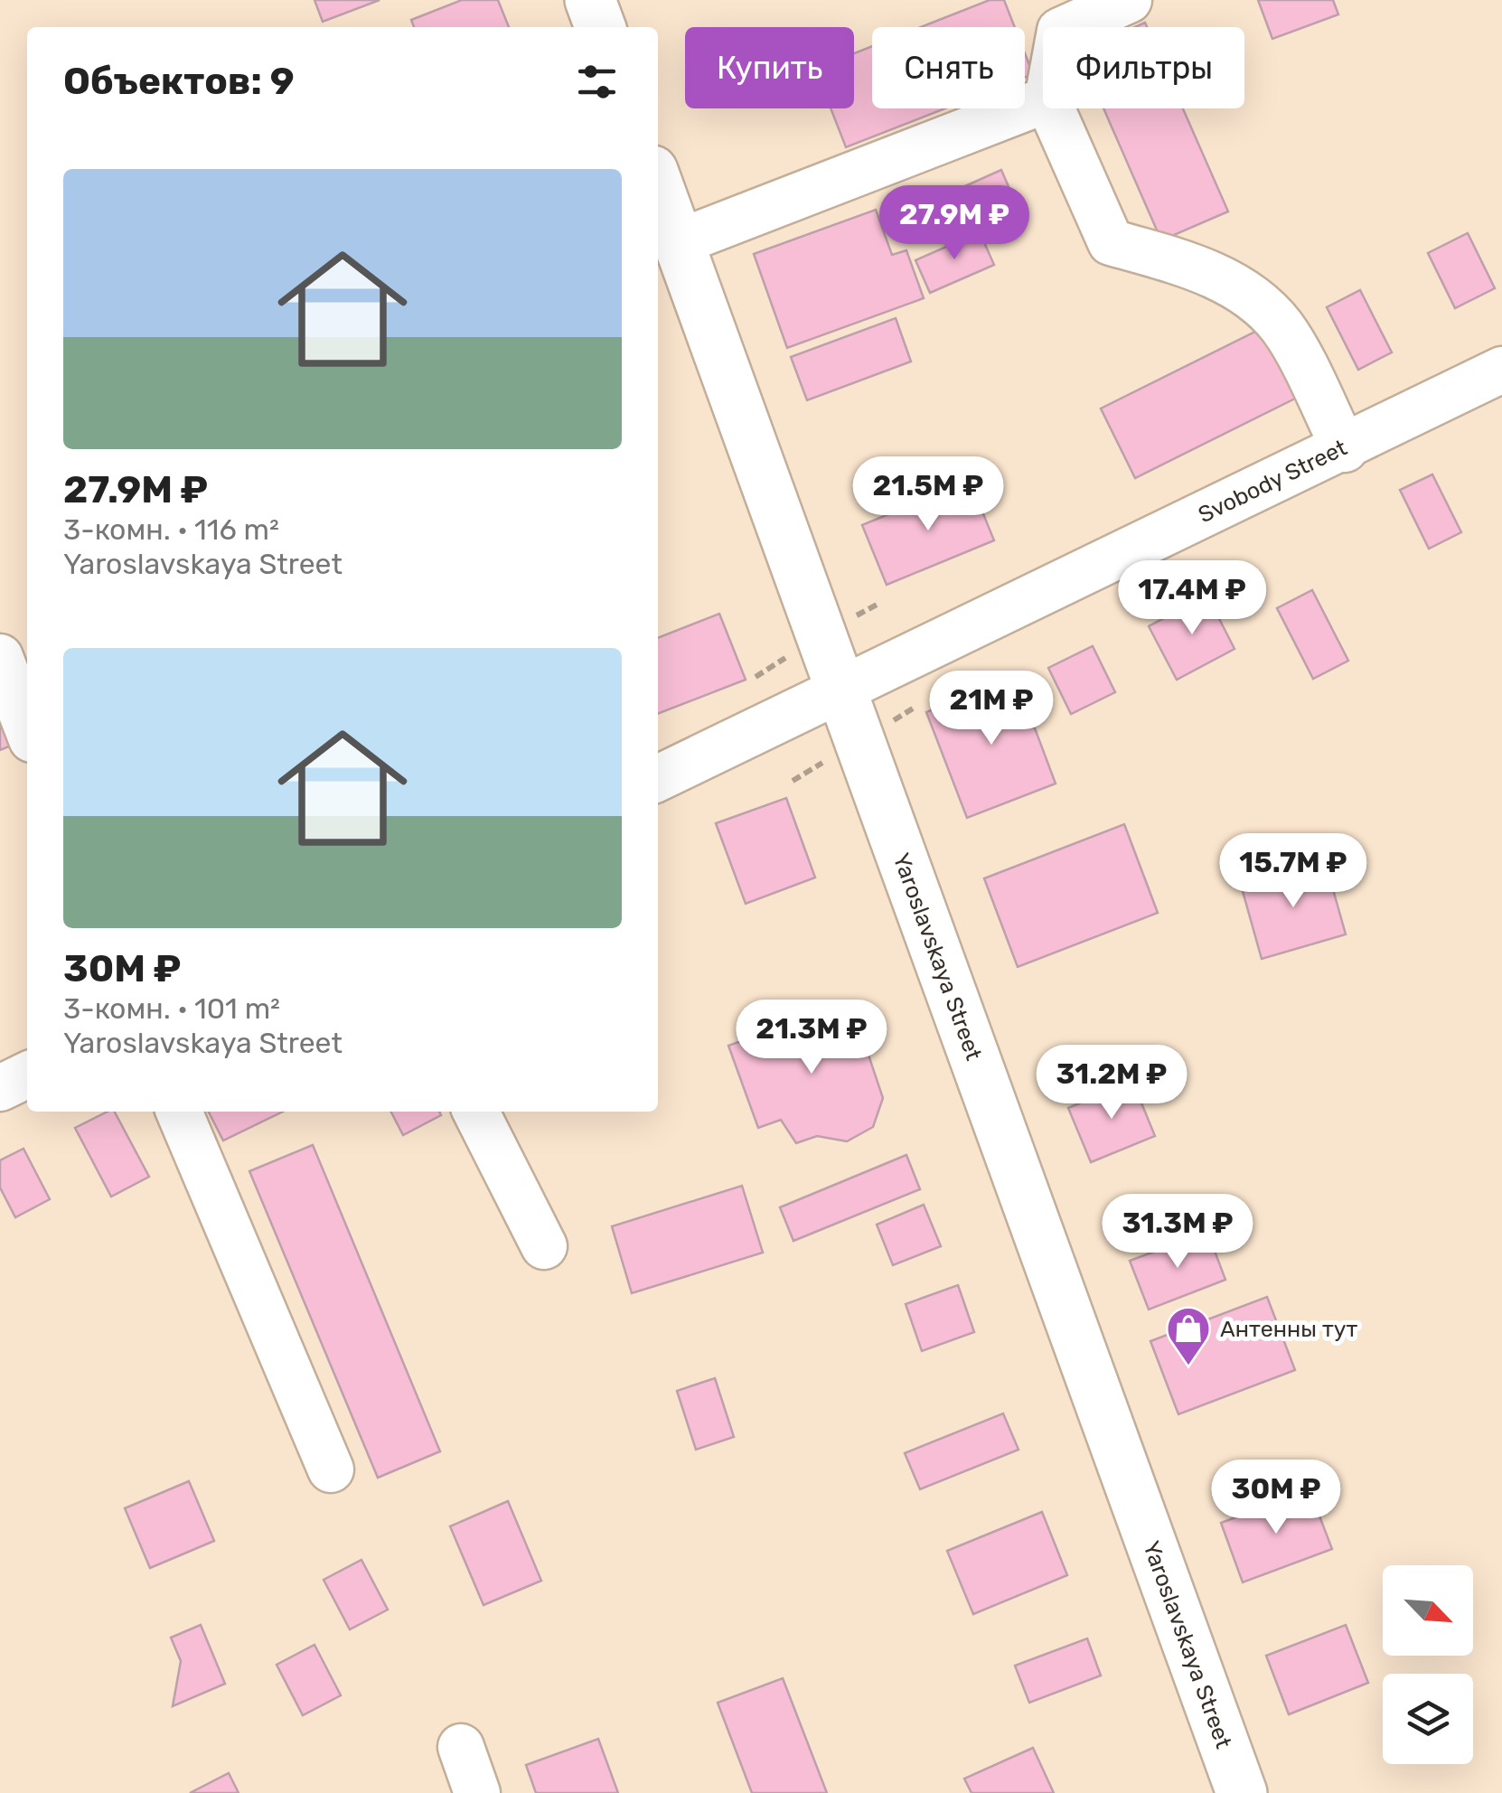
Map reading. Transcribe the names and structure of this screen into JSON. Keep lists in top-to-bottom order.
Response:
{
  "streets": {
    "main road": ["Yaroslavskaya Street"],
    "street": ["Svobody Street"]
  },
  "crossings": [
    ["Svobody Street", "Yaroslavskaya Street"]
  ],
  "places": {
    "shop": ["Антенны тут"]
  },
  "north": "bottom right",
  "page": {
    "chip": ["Купить", "Снять", "Фильтры"],
    "heading": "Объектов: 9",
    "list": [
      {
        "name": "27.9M ₽",
        "note": "3-комн. · 116 m² · Yaroslavskaya Street"
      },
      {
        "name": "30M ₽",
        "note": "3-комн. · 101 m² · Yaroslavskaya Street"
      }
    ],
    "price": [
      "27.9M ₽",
      "21.5M ₽",
      "17.4M ₽",
      "21M ₽",
      "15.7M ₽",
      "21.3M ₽",
      "31.2M ₽",
      "31.3M ₽",
      "30M ₽"
    ]
  }
}
